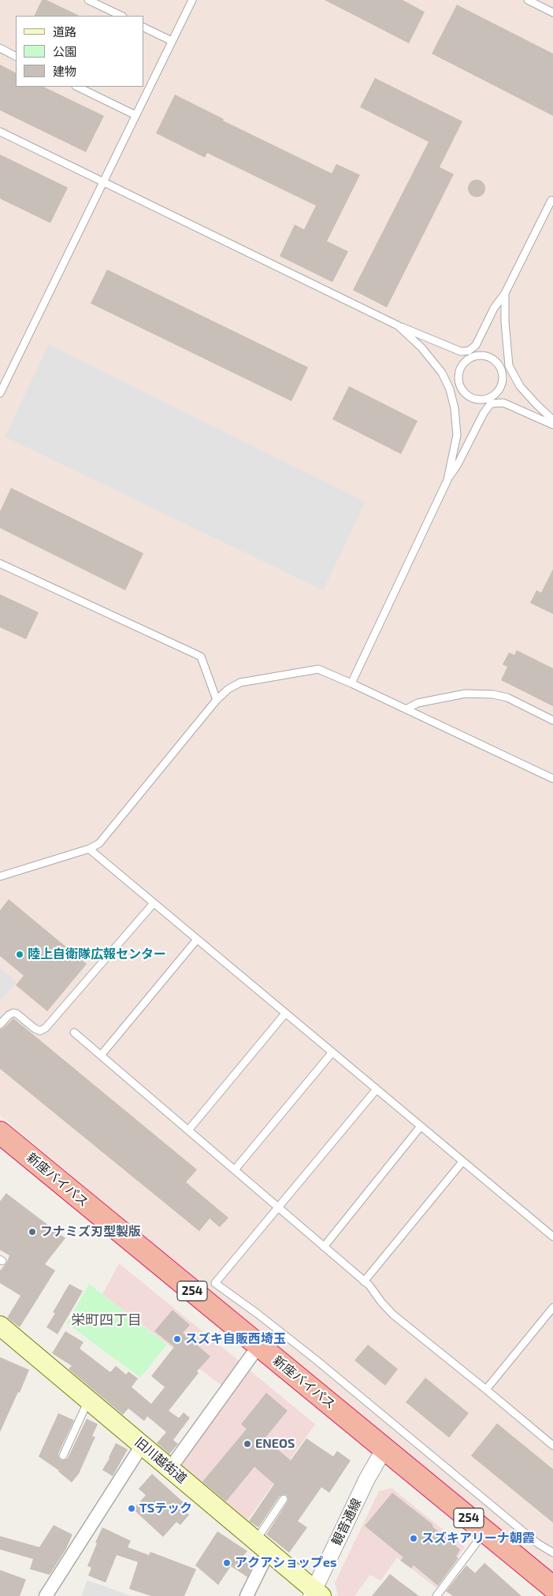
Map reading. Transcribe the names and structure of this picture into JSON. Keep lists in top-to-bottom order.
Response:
{
  "streets": {
    "highway": ["新座バイパス", "254"],
    "main road": ["旧川越街道"],
    "street": ["観音通線"]
  },
  "crossings": [
    ["新座バイパス", "観音通線"],
    ["旧川越街道", "観音通線"]
  ],
  "districts": ["栄町四丁目"],
  "places": [
    "陸上自衛隊広報センター",
    "フナミズ刃型製版",
    "スズキ自販西埼玉",
    "ENEOS",
    "TSテック",
    "スズキアリーナ朝霞",
    "アクアショップes"
  ],
  "legend": ["道路", "公園", "建物"]
}
